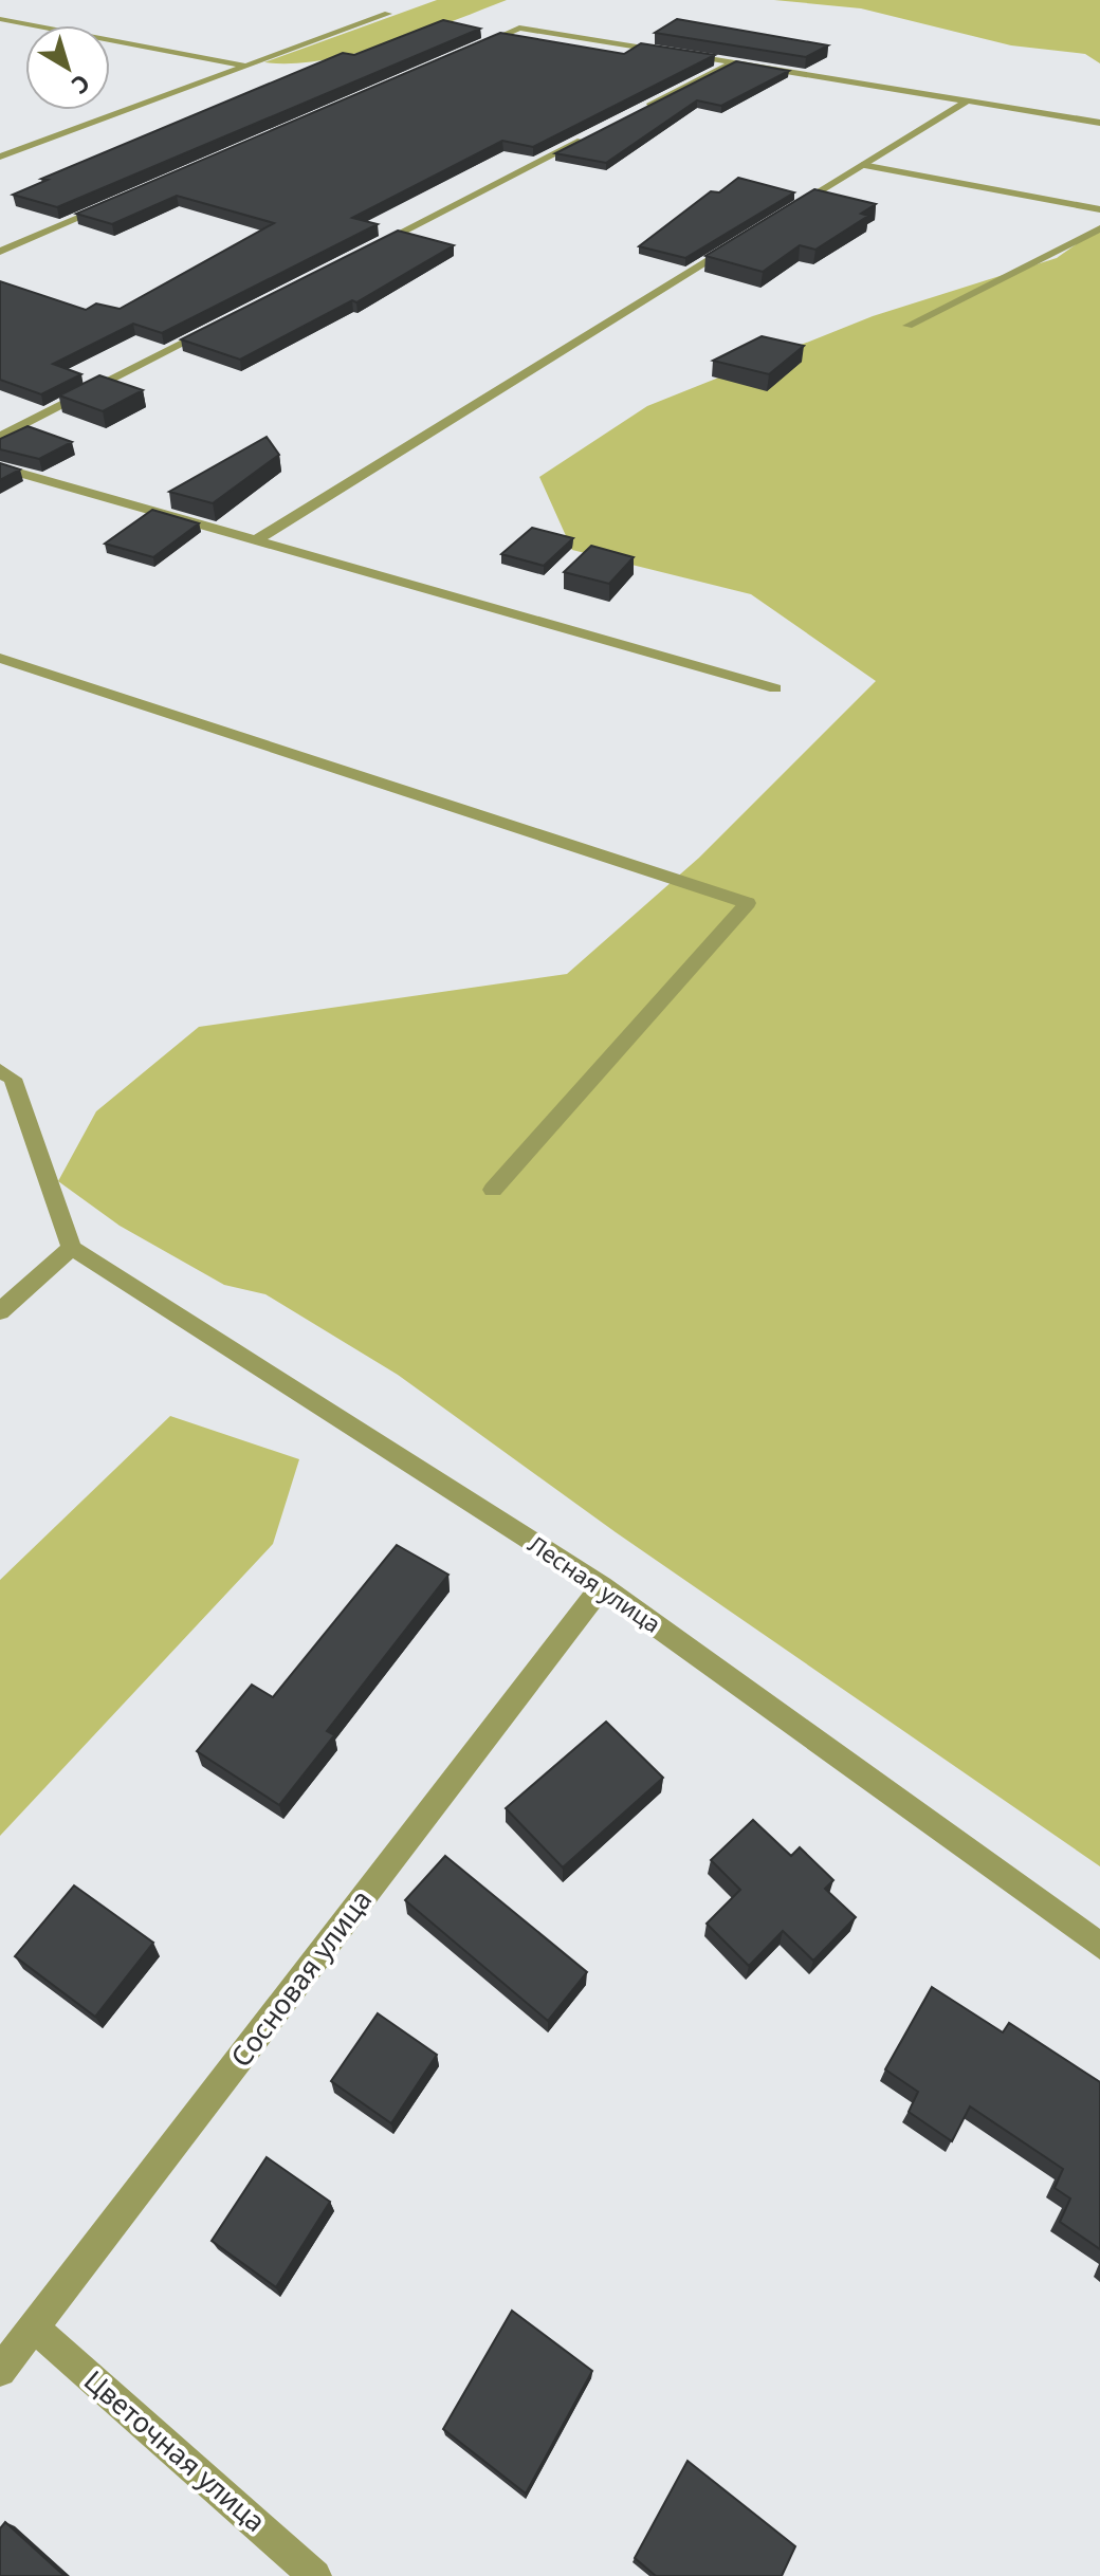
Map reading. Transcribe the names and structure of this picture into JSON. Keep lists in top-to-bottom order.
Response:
{
  "streets": {
    "street": ["Лесная улица", "Сосновая улица", "Цветочная улица"]
  },
  "crossings": [
    ["Лесная улица", "Сосновая улица"],
    ["Сосновая улица", "Цветочная улица"]
  ],
  "north": "bottom right"
}
